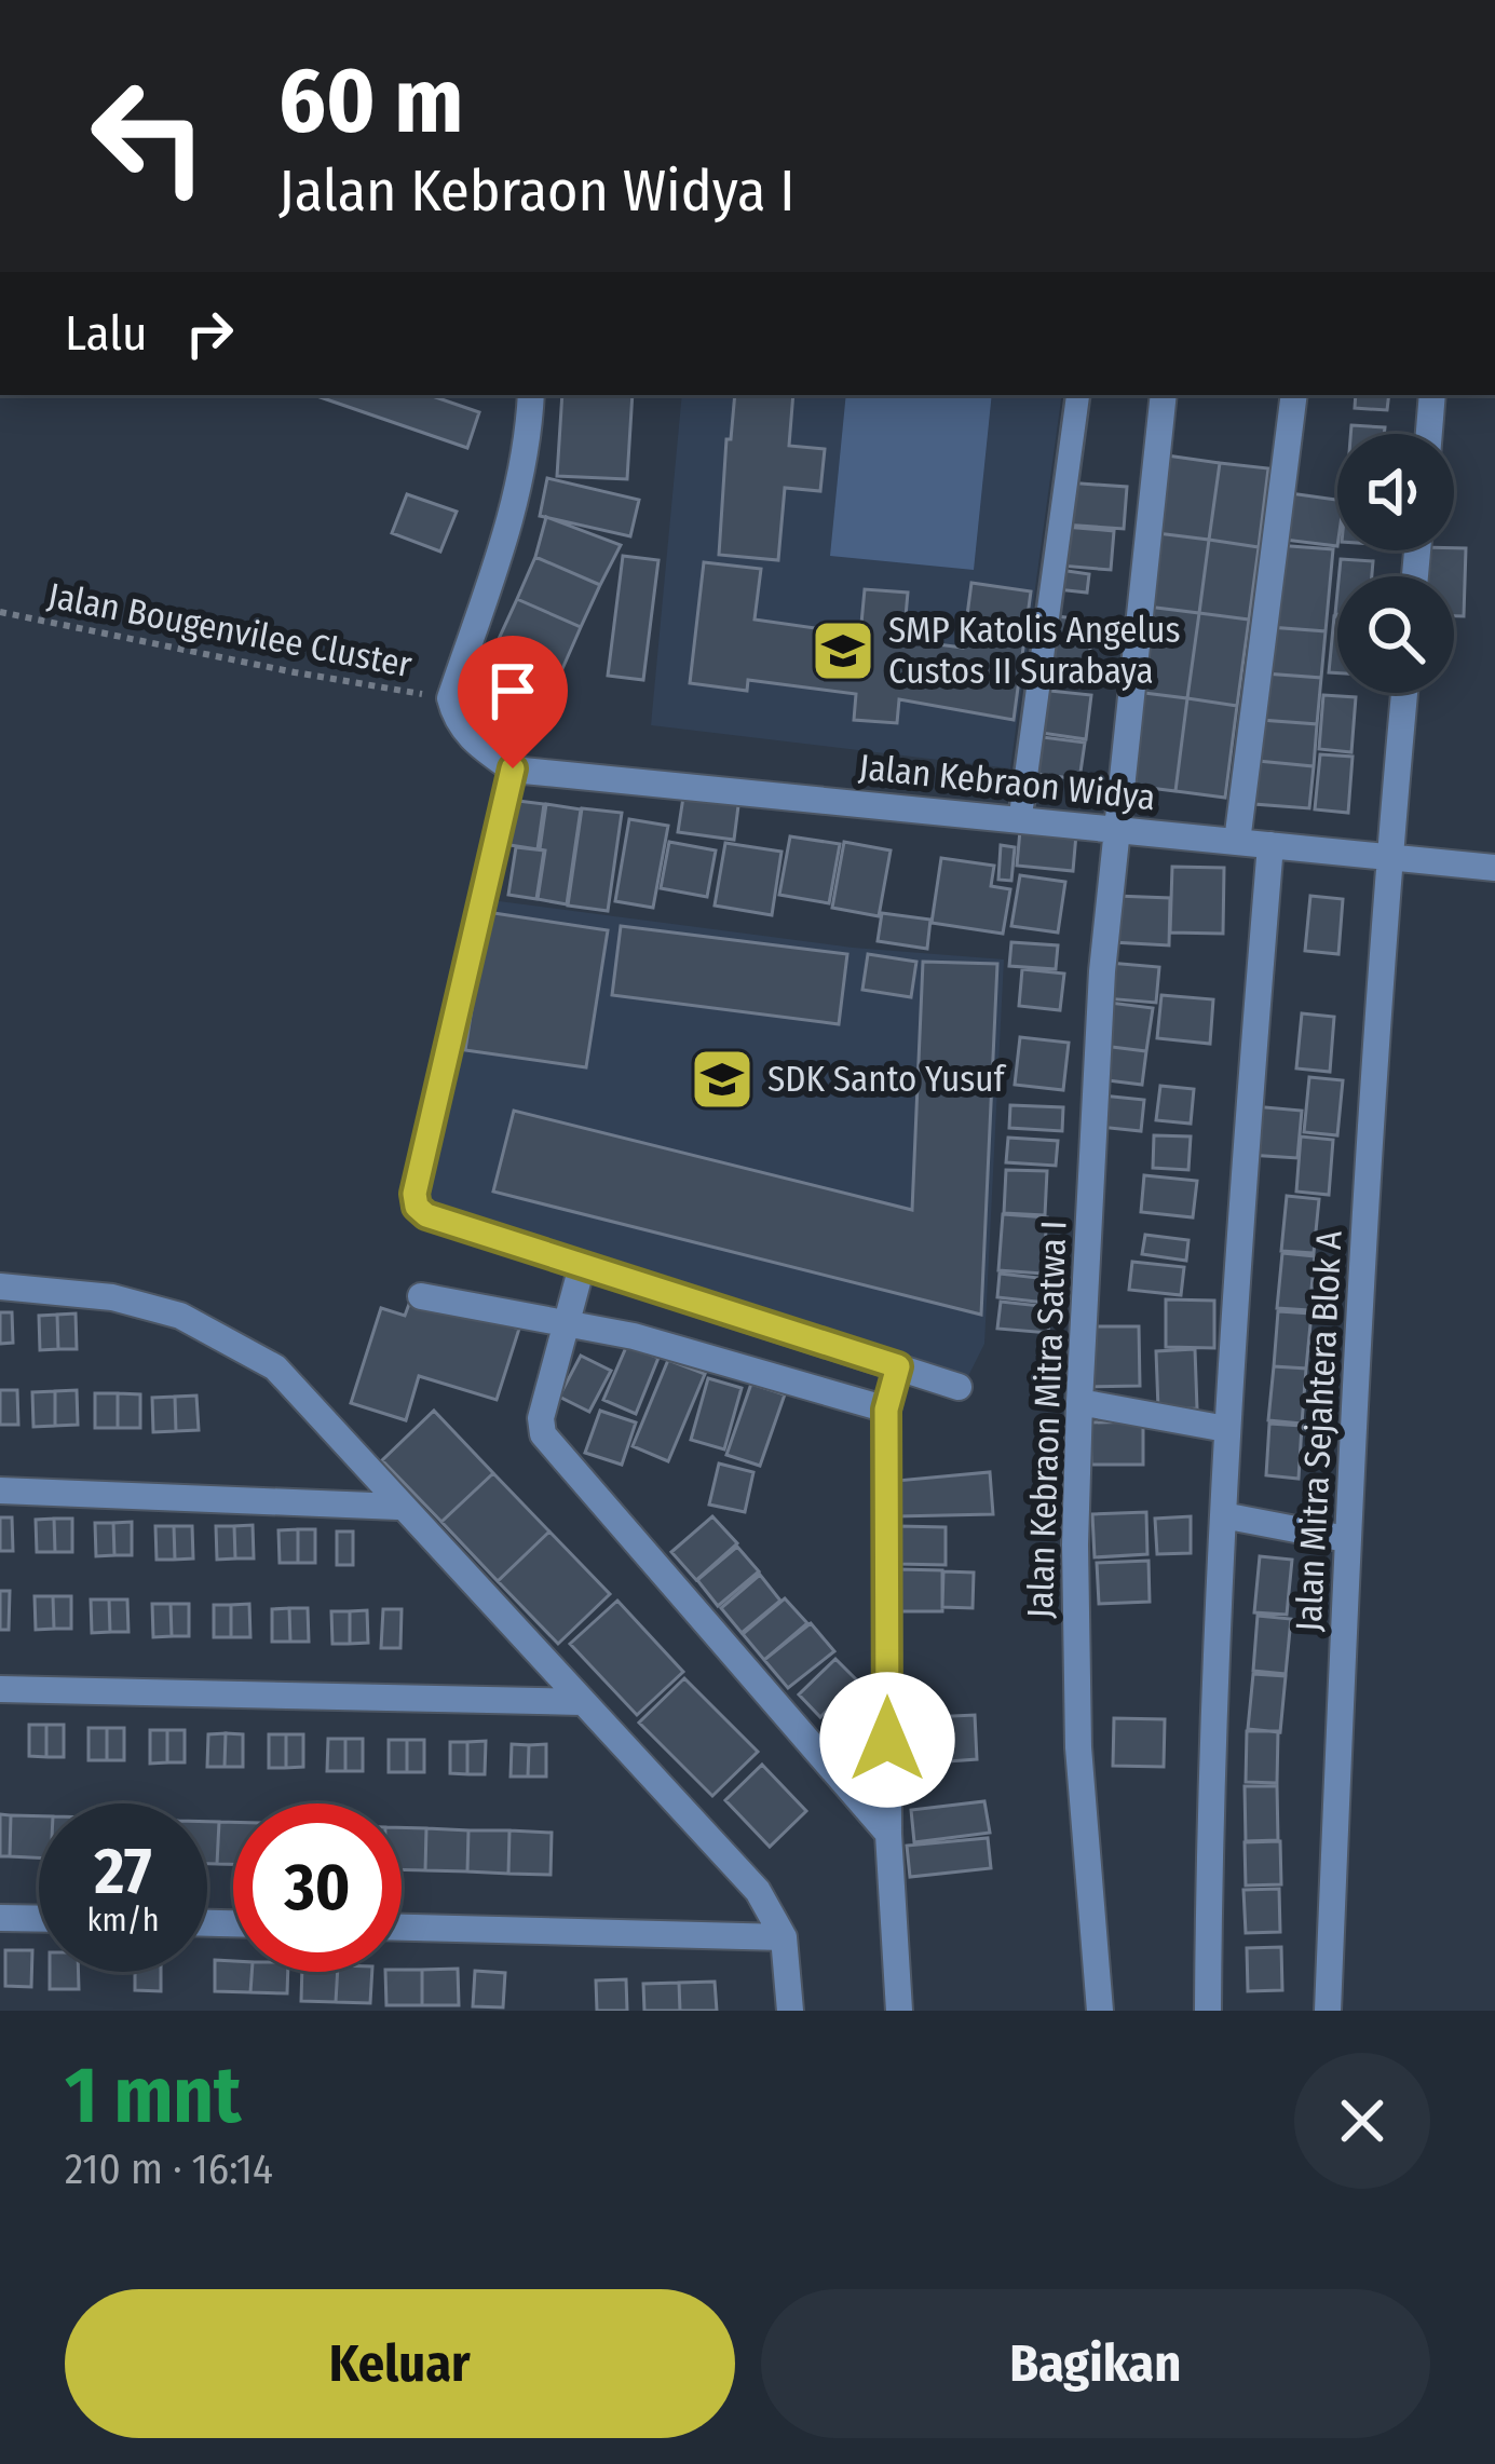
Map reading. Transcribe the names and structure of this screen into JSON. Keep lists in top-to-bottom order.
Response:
{
  "streets": {
    "street": ["Jalan Kebraon Widya", "Jalan Kebraon Mitra Satwa I", "Jalan Mitra Sejahtera Blok A"],
    "path": ["Jalan Bougenvilee Cluster"]
  },
  "crossings": [
    ["Jalan Kebraon Widya", "Jalan Kebraon Mitra Satwa I"],
    ["Jalan Kebraon Widya", "Jalan Mitra Sejahtera Blok A"]
  ],
  "places": {
    "school or university": ["SMP Katolis Angelus Custos II Surabaya", "SDK Santo Yusuf"]
  },
  "page": {
    "turn": ["60 m", "Jalan Kebraon Widya I"],
    "then": "Lalu",
    "speed": "27 km/h",
    "limit": "30",
    "heading": ["1 mnt", "210 m · 16:14"],
    "buttons": ["Keluar", "Bagikan"]
  }
}
